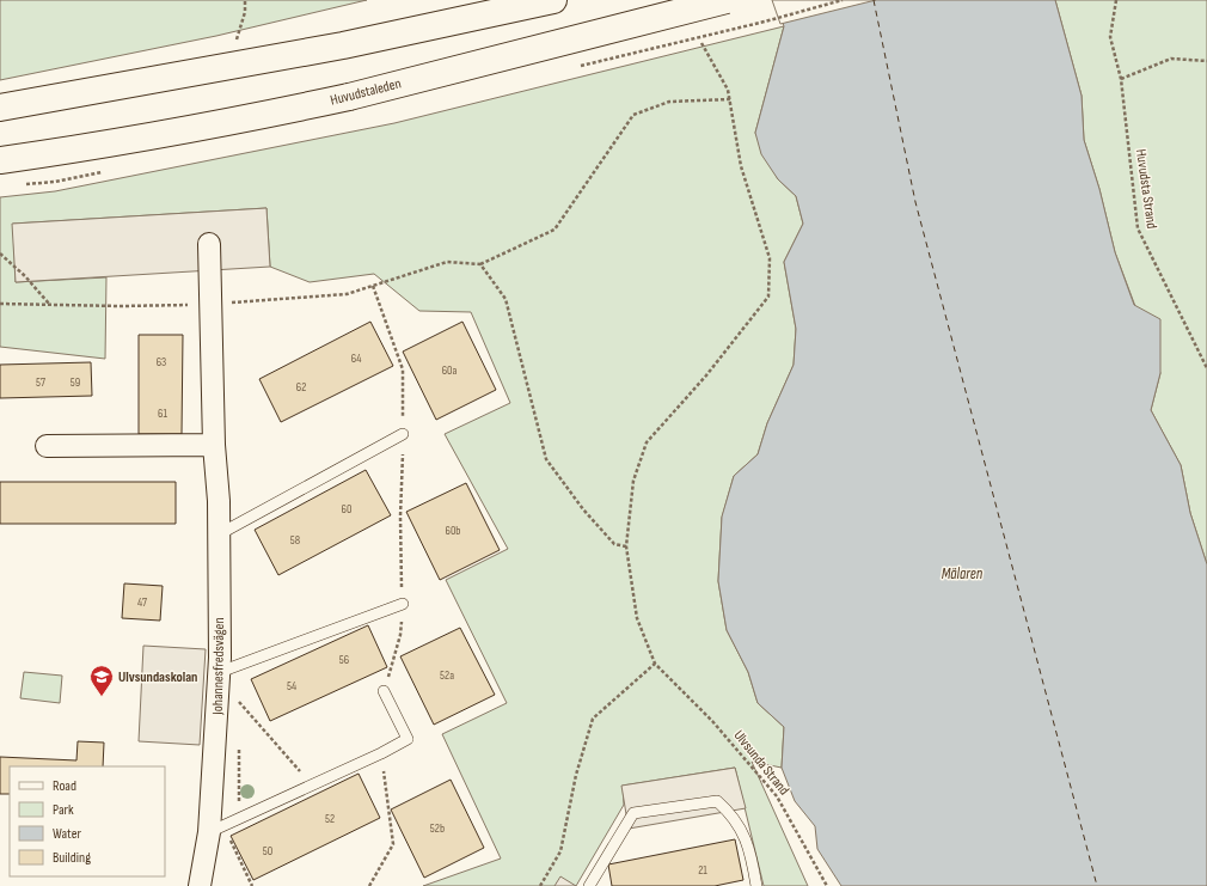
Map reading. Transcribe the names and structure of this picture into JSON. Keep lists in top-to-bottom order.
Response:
{
  "streets": {
    "main road": ["Huvudstaleden"],
    "street": ["Johannesfredsvägen"],
    "path": ["Huvudsta Strand", "Ulvsunda Strand"]
  },
  "water": ["Mälaren"],
  "places": {
    "school or university": ["Ulvsundaskolan"]
  },
  "house_numbers": [
    "64",
    "63",
    "60a",
    "57",
    "59",
    "62",
    "61",
    "60",
    "60b",
    "58",
    "47",
    "56",
    "52a",
    "54",
    "52",
    "52b",
    "50",
    "21"
  ],
  "legend": [
    "Road",
    "Park",
    "Water",
    "Building"
  ]
}
